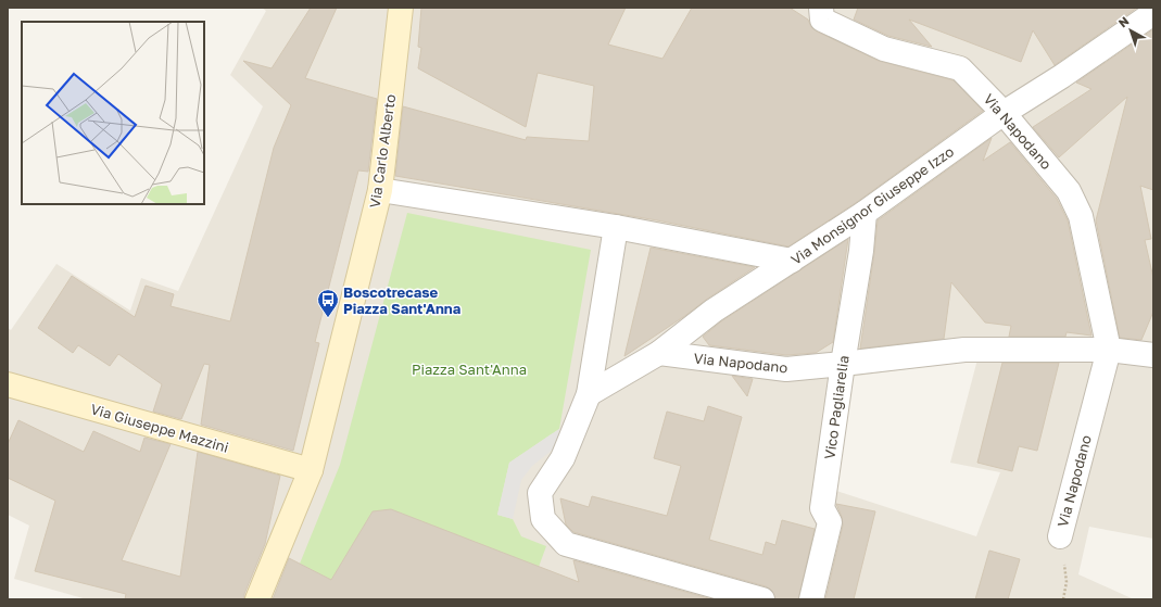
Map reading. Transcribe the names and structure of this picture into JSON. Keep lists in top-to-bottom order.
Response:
{
  "streets": {
    "street": [
      "Via Napodano",
      "Via Carlo Alberto",
      "Via Monsignor Giuseppe Izzo",
      "Vico Pagliarelia",
      "Via Giuseppe Mazzini"
    ]
  },
  "crossings": [
    ["Via Napodano", "Via Monsignor Giuseppe Izzo"],
    ["Via Napodano", "Vico Pagliarelia"],
    ["Via Carlo Alberto", "Via Giuseppe Mazzini"],
    ["Via Monsignor Giuseppe Izzo", "Vico Pagliarelia"]
  ],
  "parks": ["Piazza Sant'Anna"],
  "places": {
    "bus stop": ["Boscotrecase Piazza Sant'Anna"]
  },
  "north": "top left"
}
